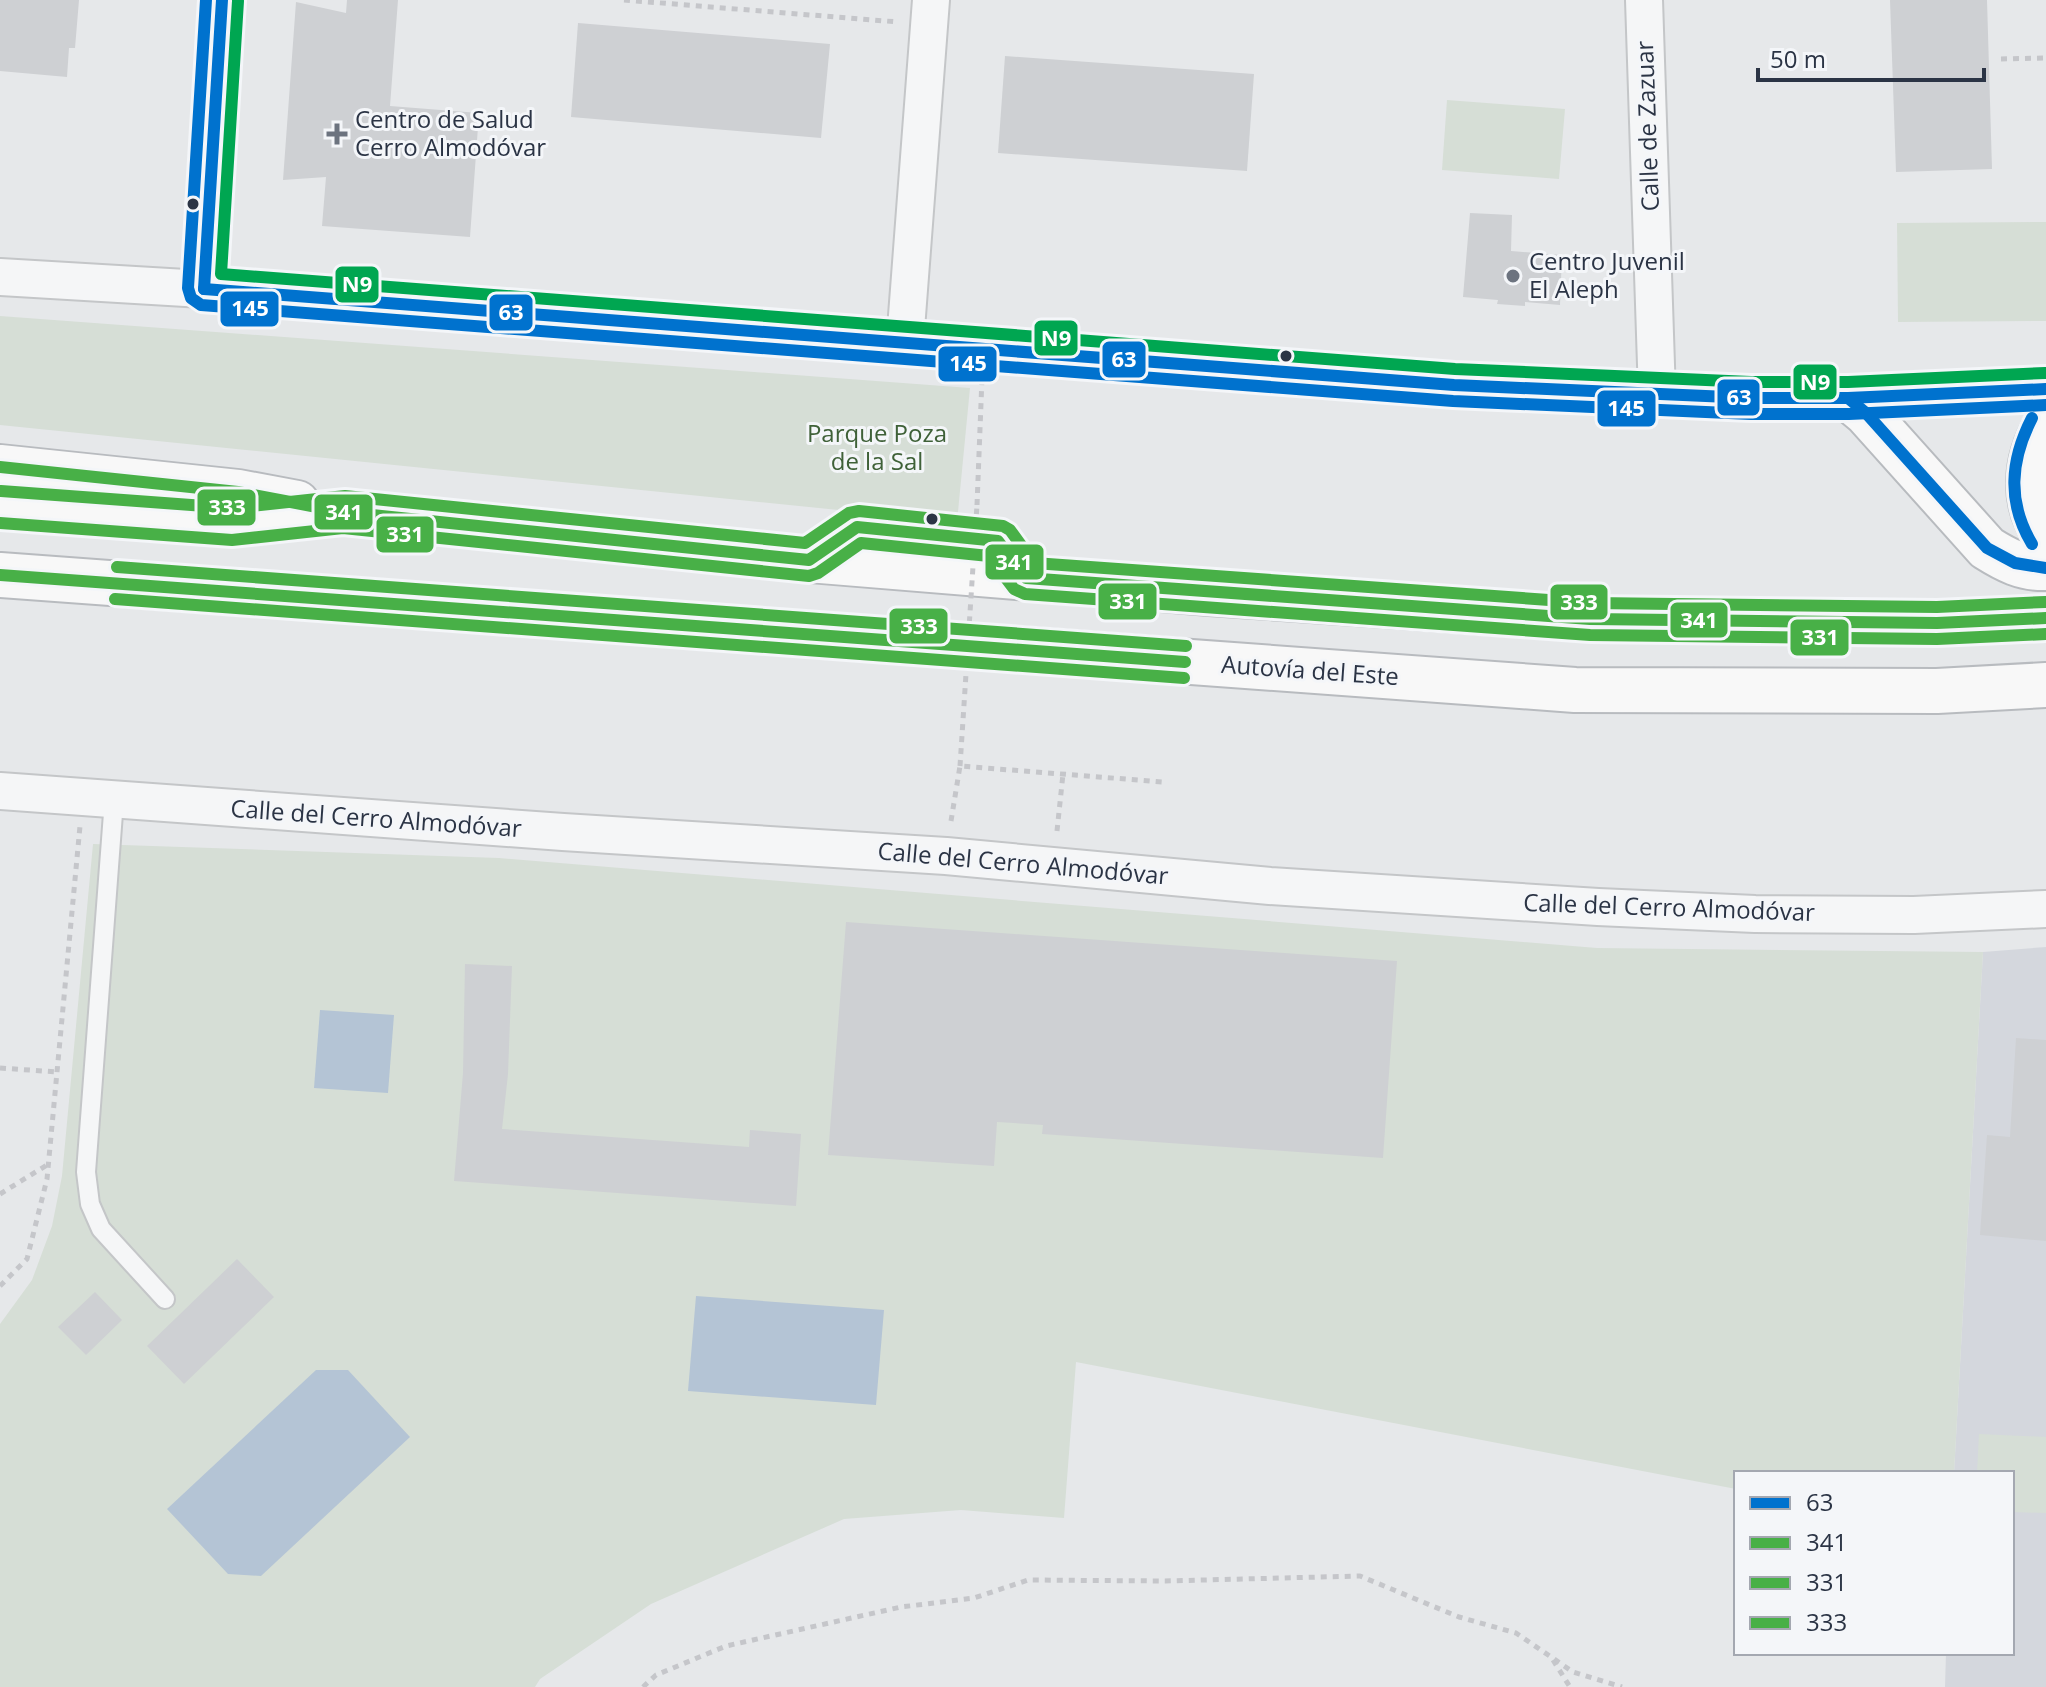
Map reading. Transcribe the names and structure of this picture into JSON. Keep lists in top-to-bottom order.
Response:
{
  "streets": {
    "highway": ["Autovía del Este"],
    "street": ["Calle de Zazuar", "Calle del Cerro Almodóvar"]
  },
  "parks": ["Parque Poza de la Sal"],
  "places": {
    "health": ["Centro de Salud Cerro Almodóvar"],
    "other": ["Centro Juvenil El Aleph"]
  },
  "lines": [
    "transit line 63",
    "transit line 145",
    "transit line N9",
    "transit line 341",
    "transit line 333",
    "transit line 331"
  ],
  "legend": [
    "63",
    "341",
    "331",
    "333"
  ],
  "scale_bar": "50 m"
}
